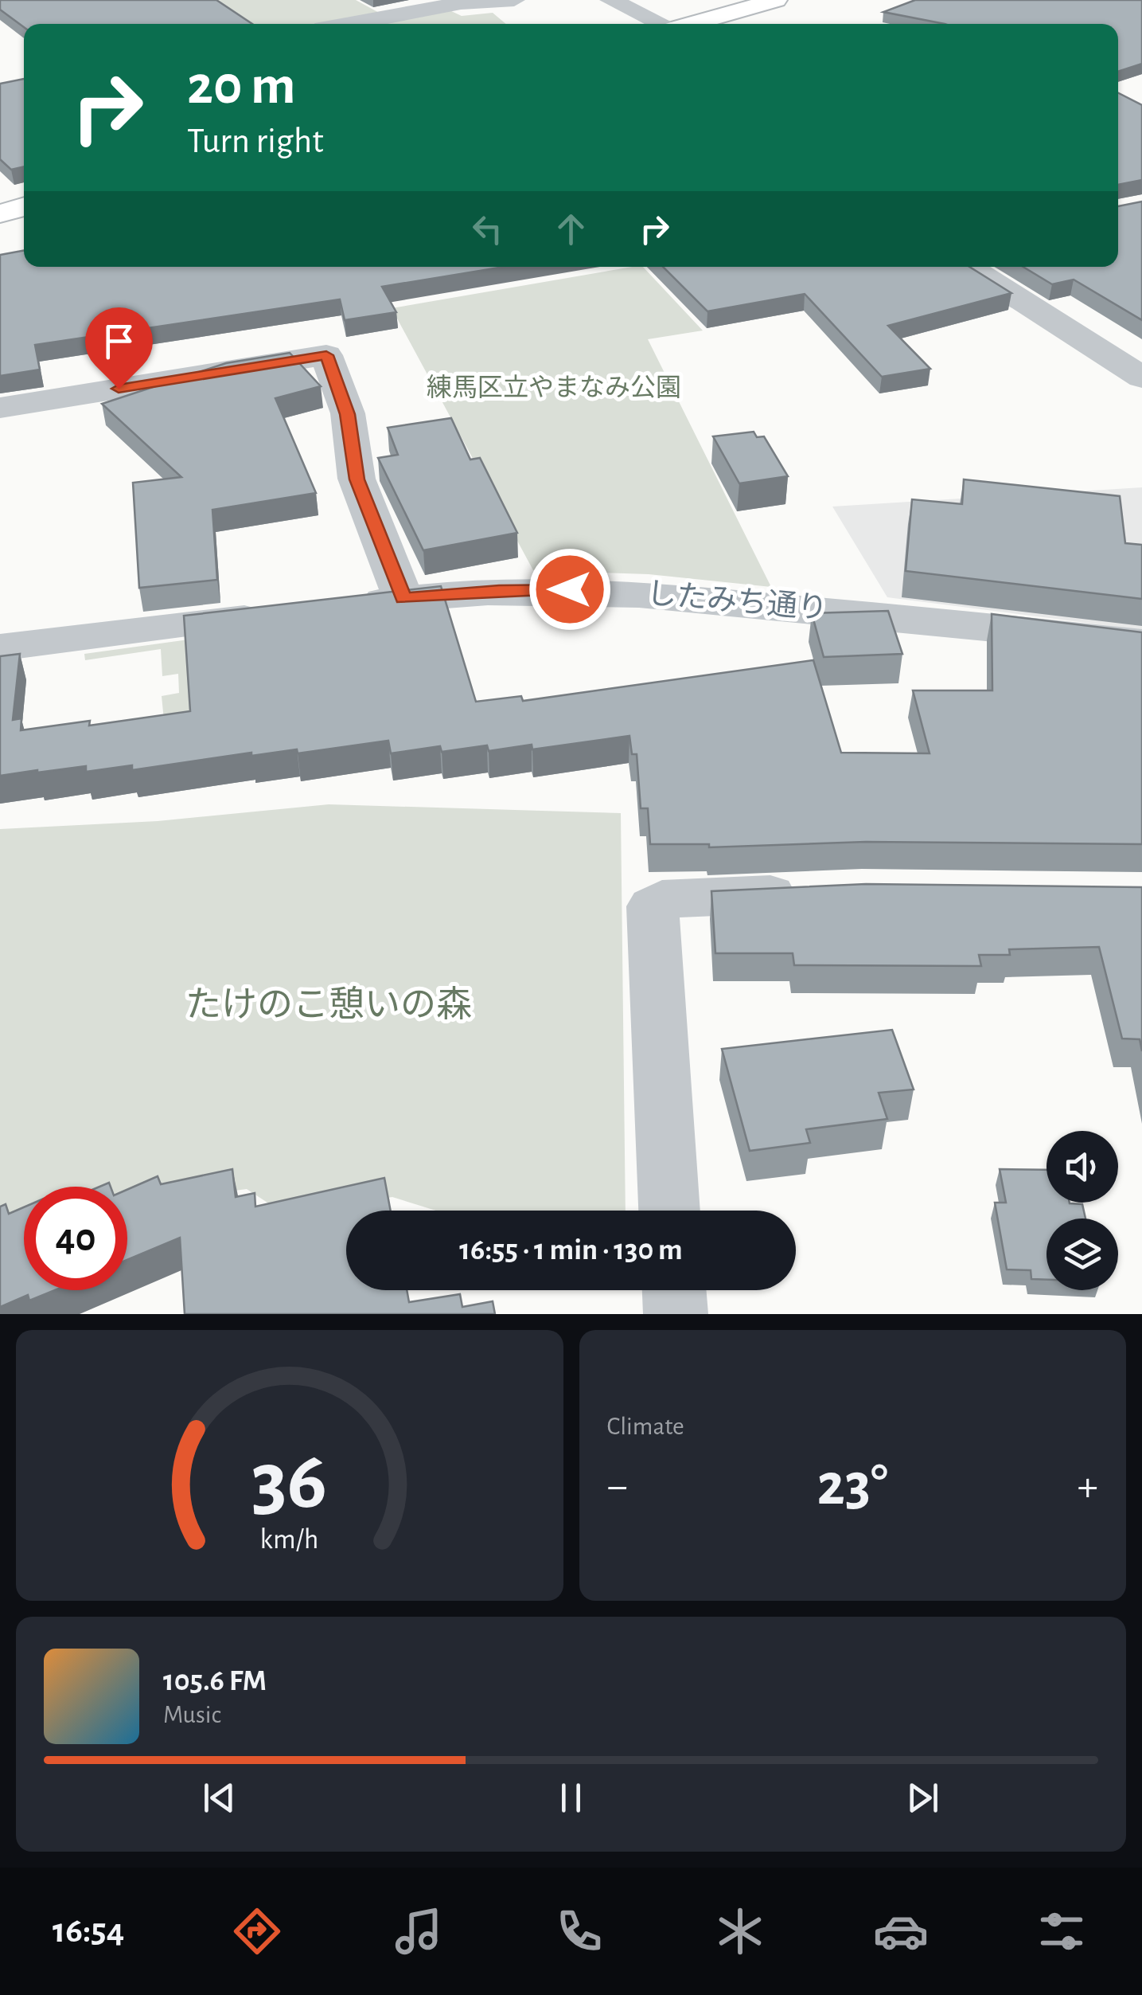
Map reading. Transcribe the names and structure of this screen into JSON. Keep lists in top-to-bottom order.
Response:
{
  "streets": {
    "street": ["したみち通り"]
  },
  "parks": ["練馬区立やまなみ公園", "たけのこ憩いの森"],
  "page": {
    "turn": ["20 m", "Turn right"],
    "limit": "40",
    "trip": "16:55 · 1 min · 130 m",
    "tile": "Climate",
    "heat": ["−", "23°", "+"],
    "song": ["105.6 FM", "Music"],
    "tabs": "16:54",
    "gauge": ["36", "km/h"]
  }
}
